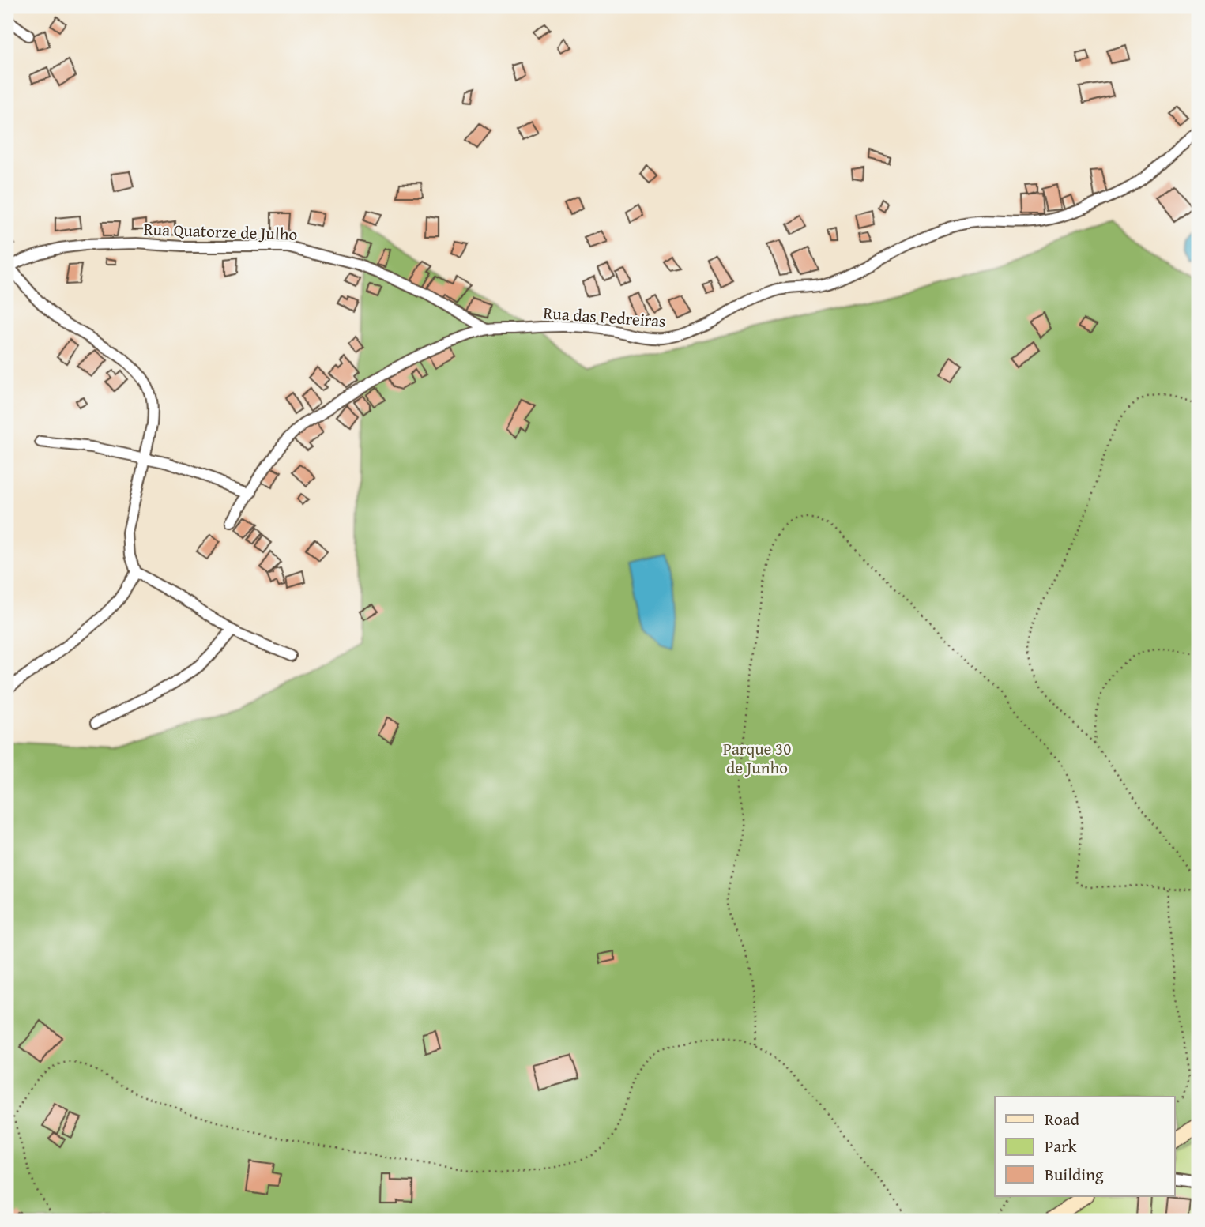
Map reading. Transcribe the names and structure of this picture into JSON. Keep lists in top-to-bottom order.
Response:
{
  "streets": {
    "street": ["Rua Quatorze de Julho", "Rua das Pedreiras"]
  },
  "crossings": [
    ["Rua Quatorze de Julho", "Rua das Pedreiras"]
  ],
  "parks": ["Parque 30 de Junho"],
  "legend": ["Road", "Park", "Building"]
}
